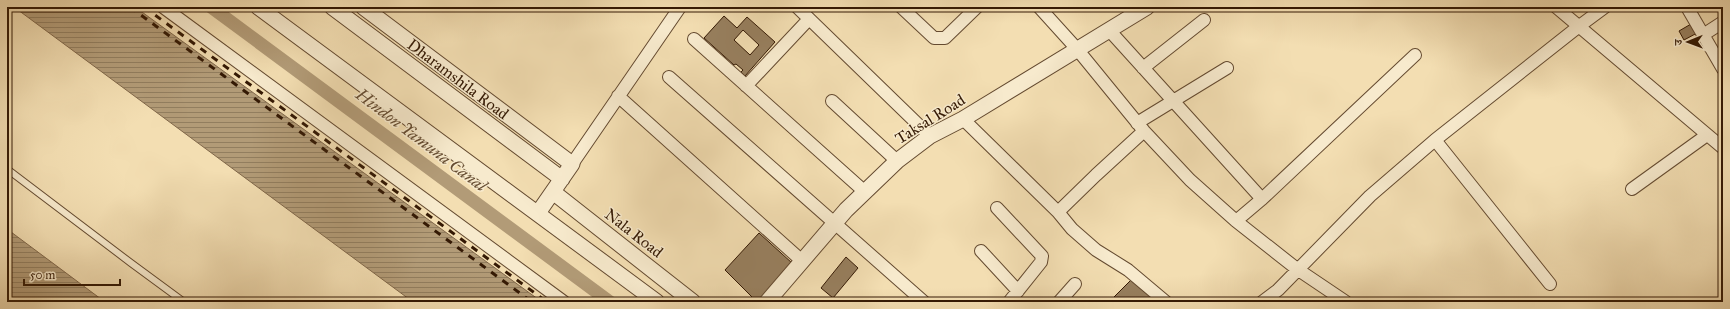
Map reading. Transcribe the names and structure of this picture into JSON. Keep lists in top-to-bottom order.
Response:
{
  "streets": {
    "street": ["Dharamshila Road", "Taksal Road", "Nala Road"]
  },
  "water": ["Hindon Yamuna Canal"],
  "scale_bar": "50 m",
  "north": "left"
}
